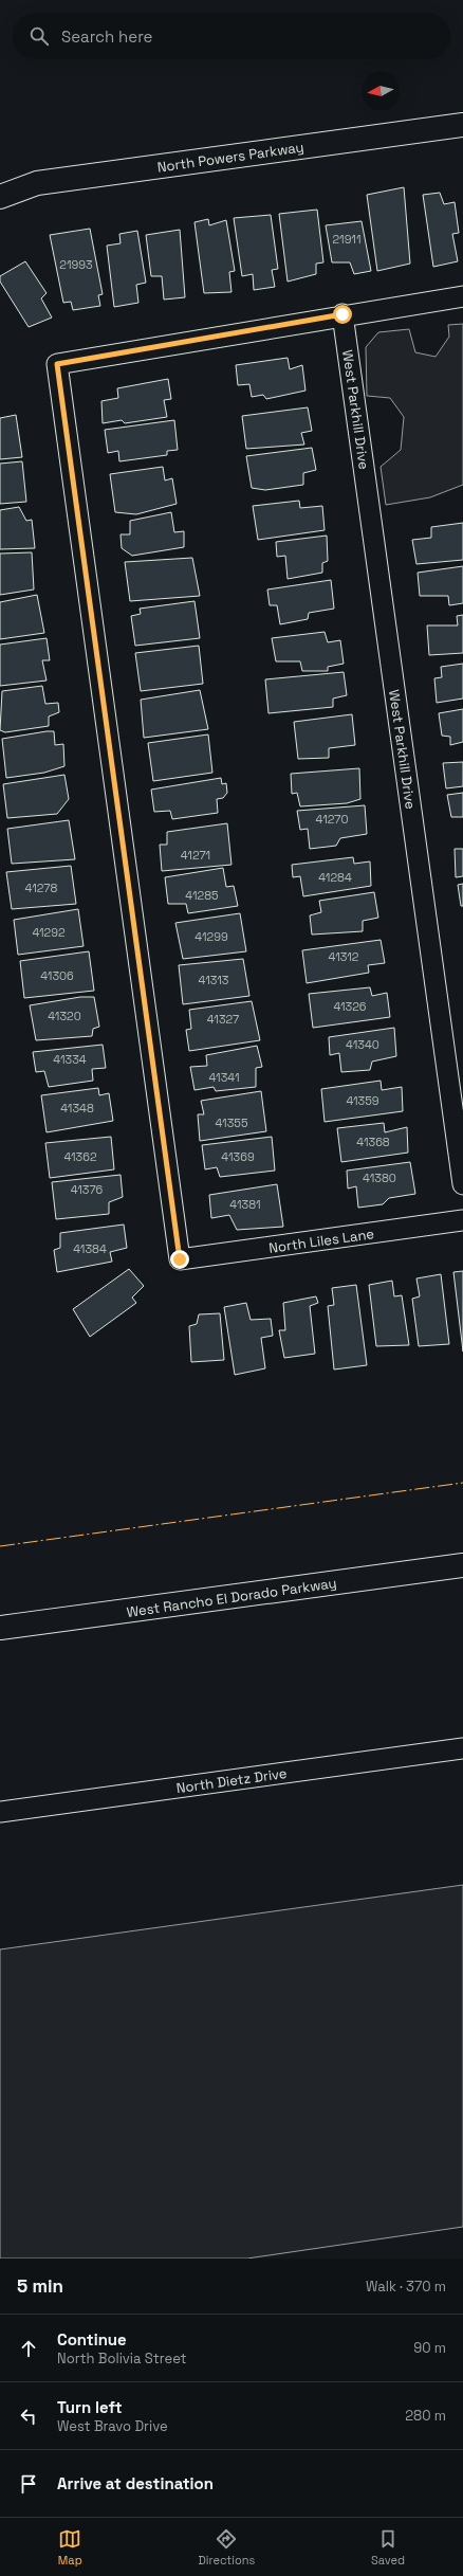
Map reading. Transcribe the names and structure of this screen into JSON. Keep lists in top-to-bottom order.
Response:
{
  "streets": {
    "street": [
      "North Powers Parkway",
      "West Parkhill Drive",
      "North Liles Lane",
      "West Rancho El Dorado Parkway",
      "North Dietz Drive"
    ]
  },
  "crossings": [
    ["West Parkhill Drive", "North Liles Lane"]
  ],
  "house_numbers": [
    "21911",
    "21993",
    "41270",
    "41271",
    "41284",
    "41278",
    "41285",
    "41292",
    "41299",
    "41312",
    "41306",
    "41313",
    "41326",
    "41320",
    "41327",
    "41340",
    "41334",
    "41341",
    "41359",
    "41348",
    "41355",
    "41368",
    "41362",
    "41369",
    "41380",
    "41376",
    "41381",
    "41384"
  ],
  "north": "left",
  "page": {
    "search": "Search here",
    "heading": ["5 min", "Walk · 370 m"],
    "list": [
      ["Continue", "North Bolivia Street", "90 m"],
      ["Turn left", "West Bravo Drive", "280 m"],
      "Arrive at destination"
    ],
    "nav": ["Map", "Directions", "Saved"]
  }
}
